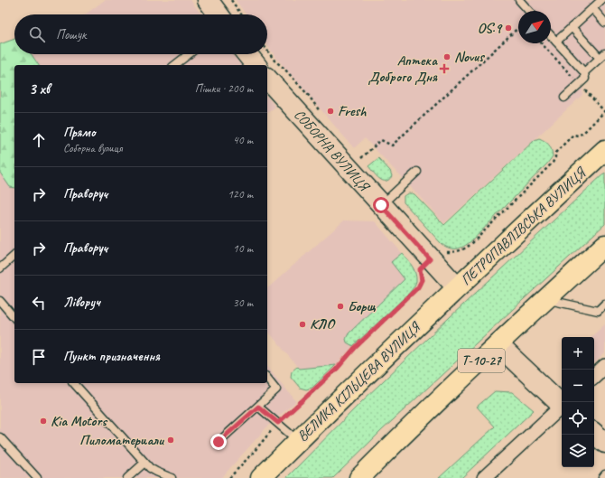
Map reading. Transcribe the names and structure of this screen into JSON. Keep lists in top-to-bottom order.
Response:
{
  "streets": {
    "highway": ["ПЕТРОПАВЛІВСЬКА ВУЛИЦЯ", "Т-10-27", "ВЕЛИКА КІЛЬЦЕВА ВУЛИЦЯ"],
    "main road": ["СОБОРНА ВУЛИЦЯ"]
  },
  "crossings": [
    ["СОБОРНА ВУЛИЦЯ", "ПЕТРОПАВЛІВСЬКА ВУЛИЦЯ"],
    ["СОБОРНА ВУЛИЦЯ", "ВЕЛИКА КІЛЬЦЕВА ВУЛИЦЯ"],
    ["ПЕТРОПАВЛІВСЬКА ВУЛИЦЯ", "ВЕЛИКА КІЛЬЦЕВА ВУЛИЦЯ"]
  ],
  "places": {
    "other": [
      "OS.9",
      "Novus",
      "Fresh",
      "Борщ",
      "КЛО",
      "Kia Motors",
      "Пиломатериали"
    ],
    "health": ["Аптека Доброго Дня"]
  },
  "north": "top right",
  "page": {
    "search": "Пошук",
    "heading": ["3 хв", "Пішки · 200 m"],
    "list": [
      ["Прямо", "Соборна вулиця", "40 m"],
      ["Праворуч", "120 m"],
      ["Праворуч", "10 m"],
      ["Ліворуч", "30 m"],
      "Пункт призначення"
    ],
    "map_buttons": ["+", "−"]
  }
}
